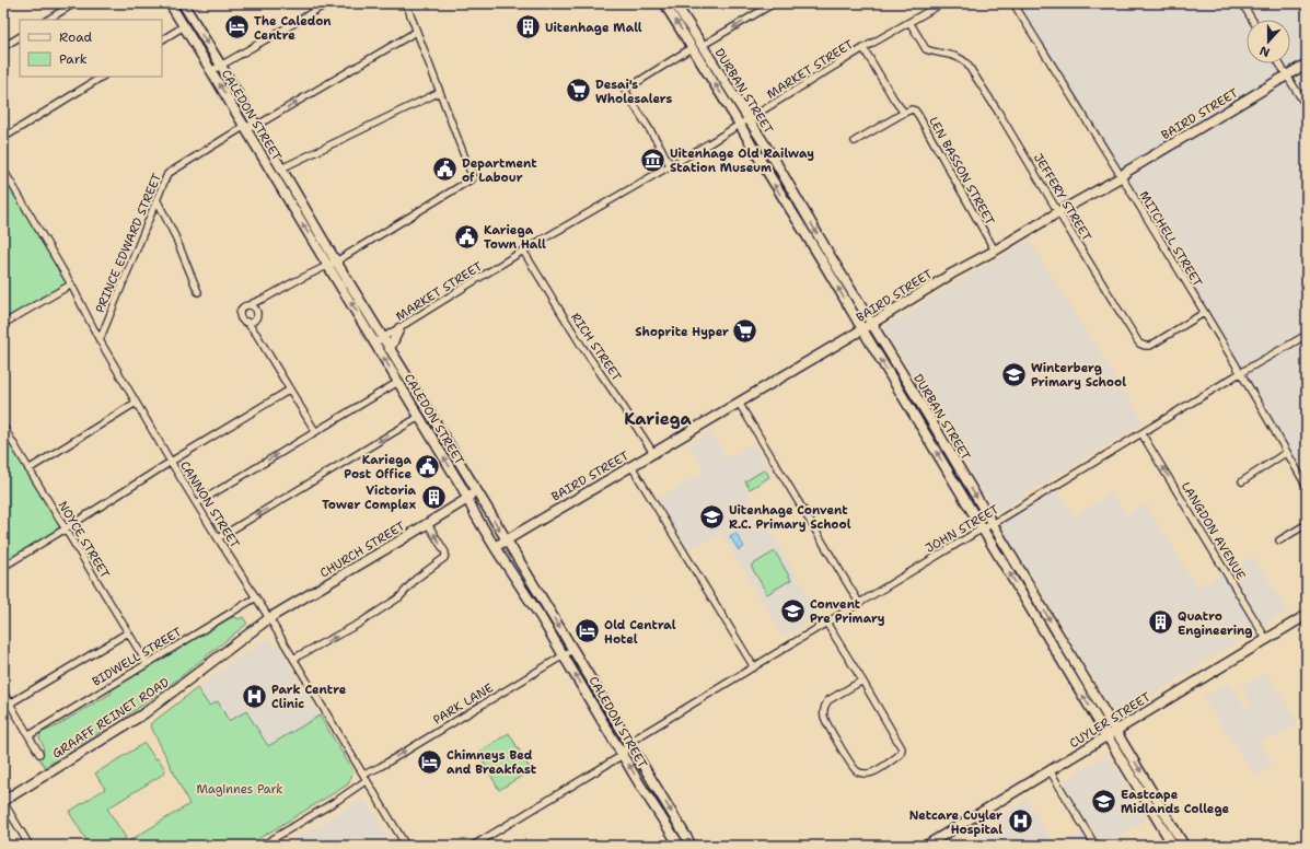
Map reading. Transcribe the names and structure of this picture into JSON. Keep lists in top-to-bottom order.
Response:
{
  "streets": {
    "main road": [
      "DURBAN STREET",
      "BAIRD STREET",
      "CALEDON STREET",
      "CHURCH STREET",
      "GRAAFF REINET ROAD",
      "CUYLER STREET"
    ],
    "street": [
      "MARKET STREET",
      "LEN BASSON STREET",
      "JEFFERY STREET",
      "MITCHELL STREET",
      "PRINCE EDWARD STREET",
      "RICH STREET",
      "CANNON STREET",
      "JOHN STREET",
      "LANGDON AVENUE",
      "NOYCE STREET",
      "BIDWELL STREET",
      "PARK LANE"
    ]
  },
  "crossings": [
    ["MARKET STREET", "DURBAN STREET"],
    ["MARKET STREET", "CALEDON STREET"],
    ["MARKET STREET", "JEFFERY STREET"],
    ["MARKET STREET", "RICH STREET"],
    ["DURBAN STREET", "BAIRD STREET"],
    ["DURBAN STREET", "JOHN STREET"],
    ["DURBAN STREET", "CUYLER STREET"],
    ["BAIRD STREET", "CALEDON STREET"],
    ["BAIRD STREET", "LEN BASSON STREET"],
    ["BAIRD STREET", "JEFFERY STREET"],
    ["BAIRD STREET", "MITCHELL STREET"],
    ["BAIRD STREET", "RICH STREET"],
    ["CALEDON STREET", "PRINCE EDWARD STREET"],
    ["CALEDON STREET", "JOHN STREET"],
    ["CALEDON STREET", "CHURCH STREET"],
    ["CALEDON STREET", "PARK LANE"],
    ["JEFFERY STREET", "MITCHELL STREET"],
    ["MITCHELL STREET", "JOHN STREET"],
    ["PRINCE EDWARD STREET", "CANNON STREET"],
    ["CANNON STREET", "CHURCH STREET"],
    ["CANNON STREET", "BIDWELL STREET"],
    ["CANNON STREET", "PARK LANE"],
    ["CANNON STREET", "GRAAFF REINET ROAD"],
    ["JOHN STREET", "LANGDON AVENUE"],
    ["LANGDON AVENUE", "CUYLER STREET"],
    ["NOYCE STREET", "BIDWELL STREET"],
    ["CHURCH STREET", "GRAAFF REINET ROAD"]
  ],
  "one_way": ["LANGDON AVENUE", "PARK LANE"],
  "districts": ["Kariega"],
  "parks": ["Maginnes Park"],
  "places": {
    "hotel": ["The Caledon Centre", "Old Central Hotel", "Chimneys Bed and Breakfast"],
    "building": ["Uitenhage Mall", "Victoria Tower Complex", "Quatro Engineering"],
    "supermarket": ["Desai's Wholesalers", "Shoprite Hyper"],
    "museum": ["Uitenhage Old Railway Station Museum"],
    "public building": ["Department of Labour", "Kariega Town Hall", "Kariega Post Office"],
    "school or university": [
      "Winterberg Primary School",
      "Uitenhage Convent R.C. Primary School",
      "Convent Pre Primary",
      "Eastcape Midlands College"
    ],
    "hospital": ["Park Centre Clinic", "Netcare Cuyler Hospital"]
  },
  "legend": ["Road", "Park"],
  "north": "bottom"
}
